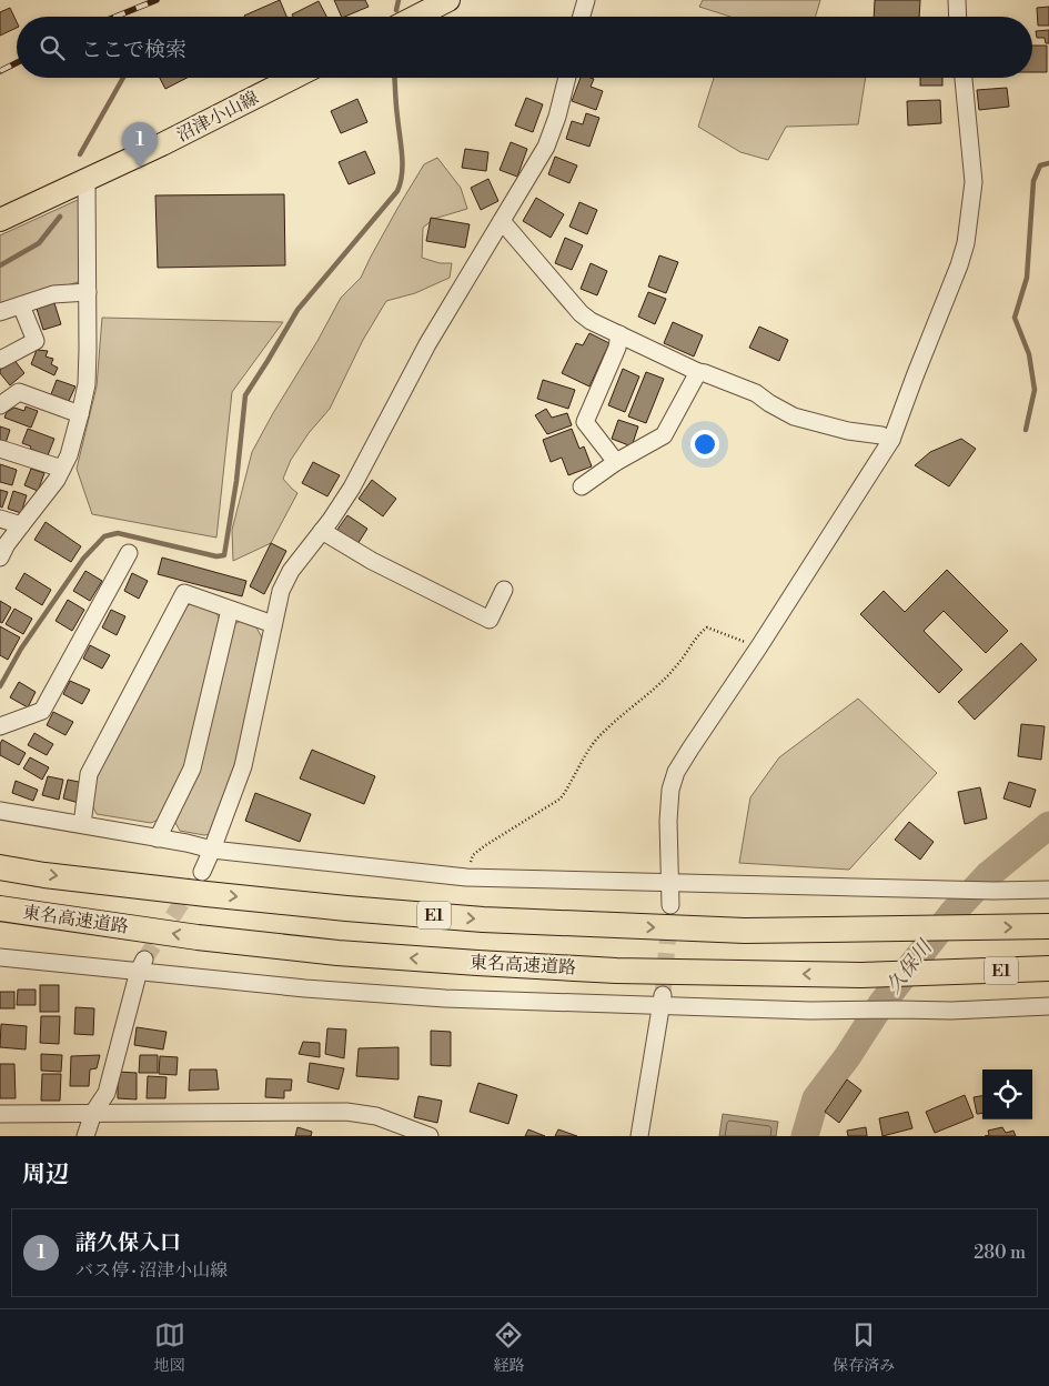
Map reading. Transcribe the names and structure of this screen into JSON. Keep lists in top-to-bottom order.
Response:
{
  "streets": {
    "highway": ["E1", "東名高速道路"],
    "main road": ["沼津小山線"]
  },
  "water": ["久保川"],
  "page": {
    "search": "ここで検索",
    "pins": "1",
    "heading": "周辺",
    "list": [
      {
        "mark": "1",
        "name": "諸久保入口",
        "note": "バス停 · 沼津小山線",
        "value": "280 m"
      }
    ],
    "nav": ["地図", "経路", "保存済み"]
  }
}
